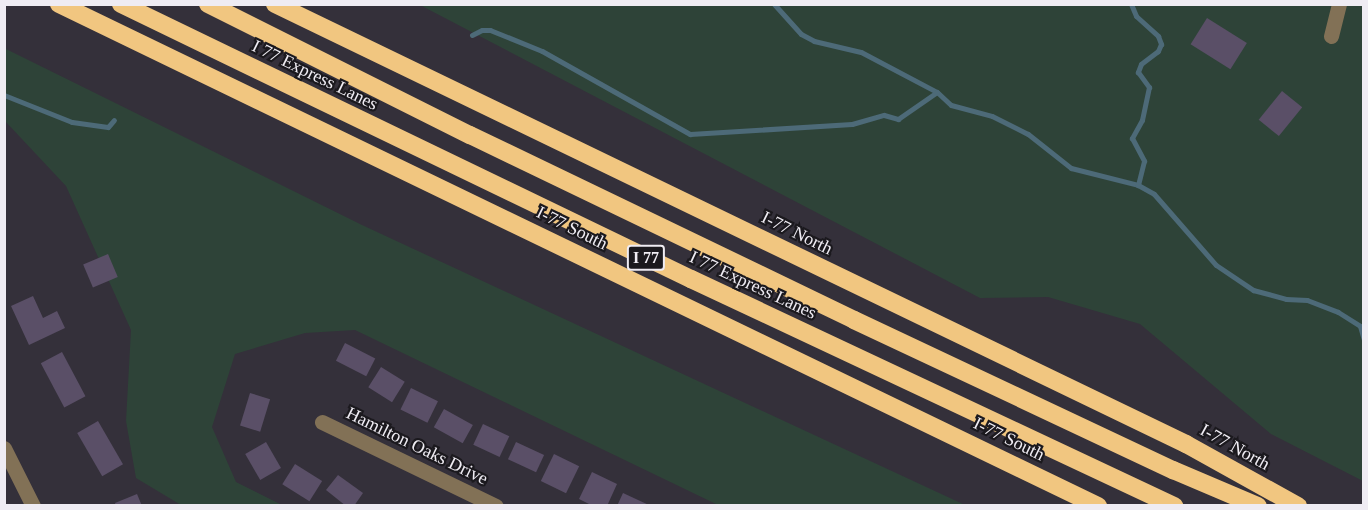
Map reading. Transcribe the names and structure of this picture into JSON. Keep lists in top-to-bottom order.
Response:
{
  "streets": {
    "highway": [
      "I 77 Express Lanes",
      "I-77 South",
      "I-77 North",
      "I 77"
    ],
    "street": ["Hamilton Oaks Drive"]
  }
}
